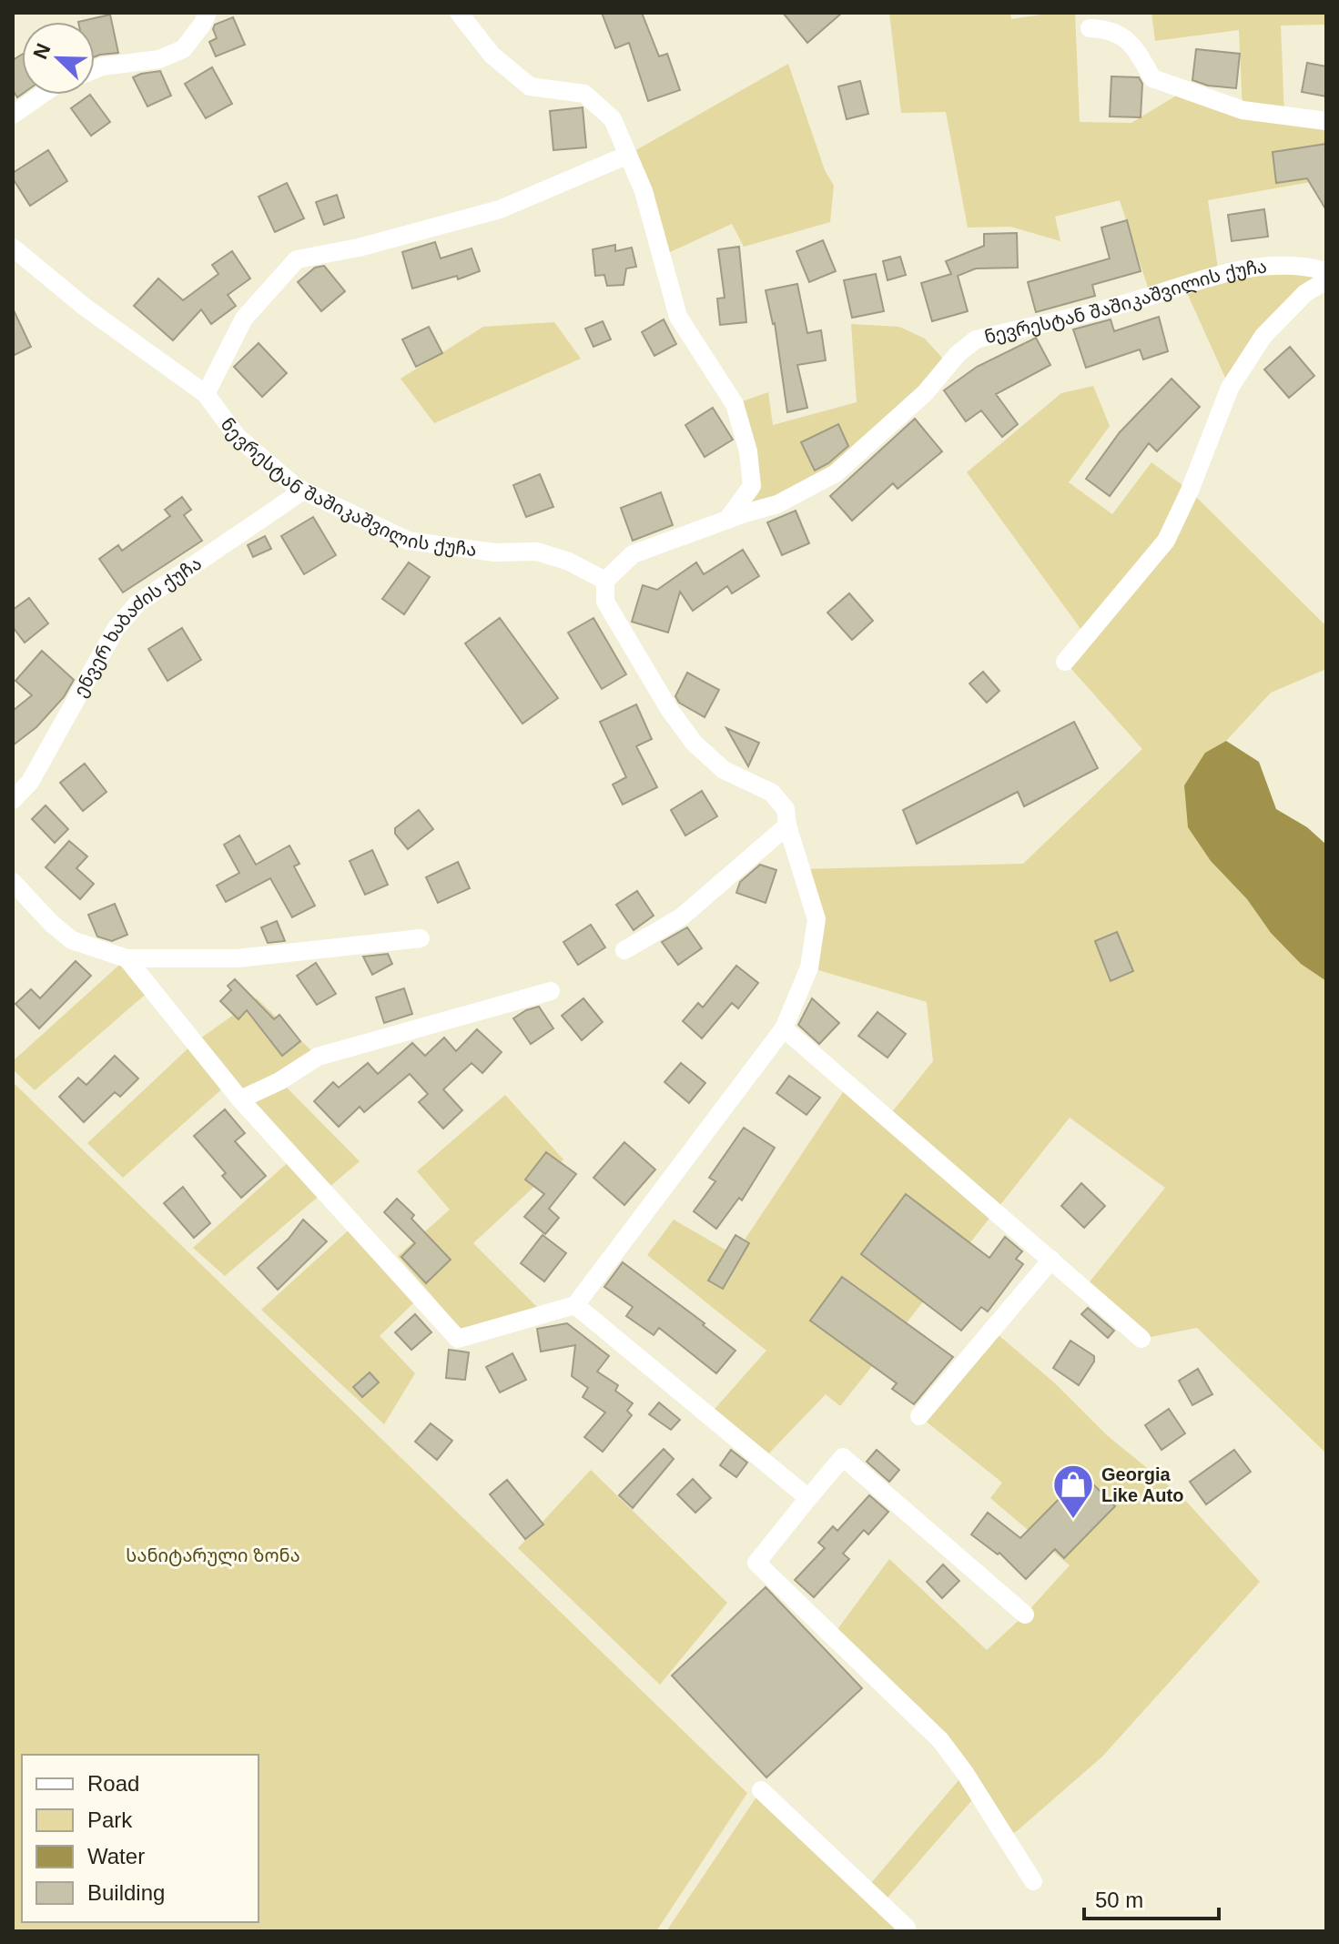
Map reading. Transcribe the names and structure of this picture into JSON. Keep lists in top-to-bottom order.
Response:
{
  "streets": {
    "street": ["ნევრესტან შაშიკაშვილის ქუჩა", "ენვერ ხაბაძის ქუჩა"]
  },
  "crossings": [
    ["ნევრესტან შაშიკაშვილის ქუჩა", "ენვერ ხაბაძის ქუჩა"]
  ],
  "parks": ["სანიტარული ზონა"],
  "places": {
    "shop": ["Georgia Like Auto"]
  },
  "legend": [
    "Road",
    "Park",
    "Water",
    "Building"
  ],
  "scale_bar": "50 m",
  "north": "top left"
}
